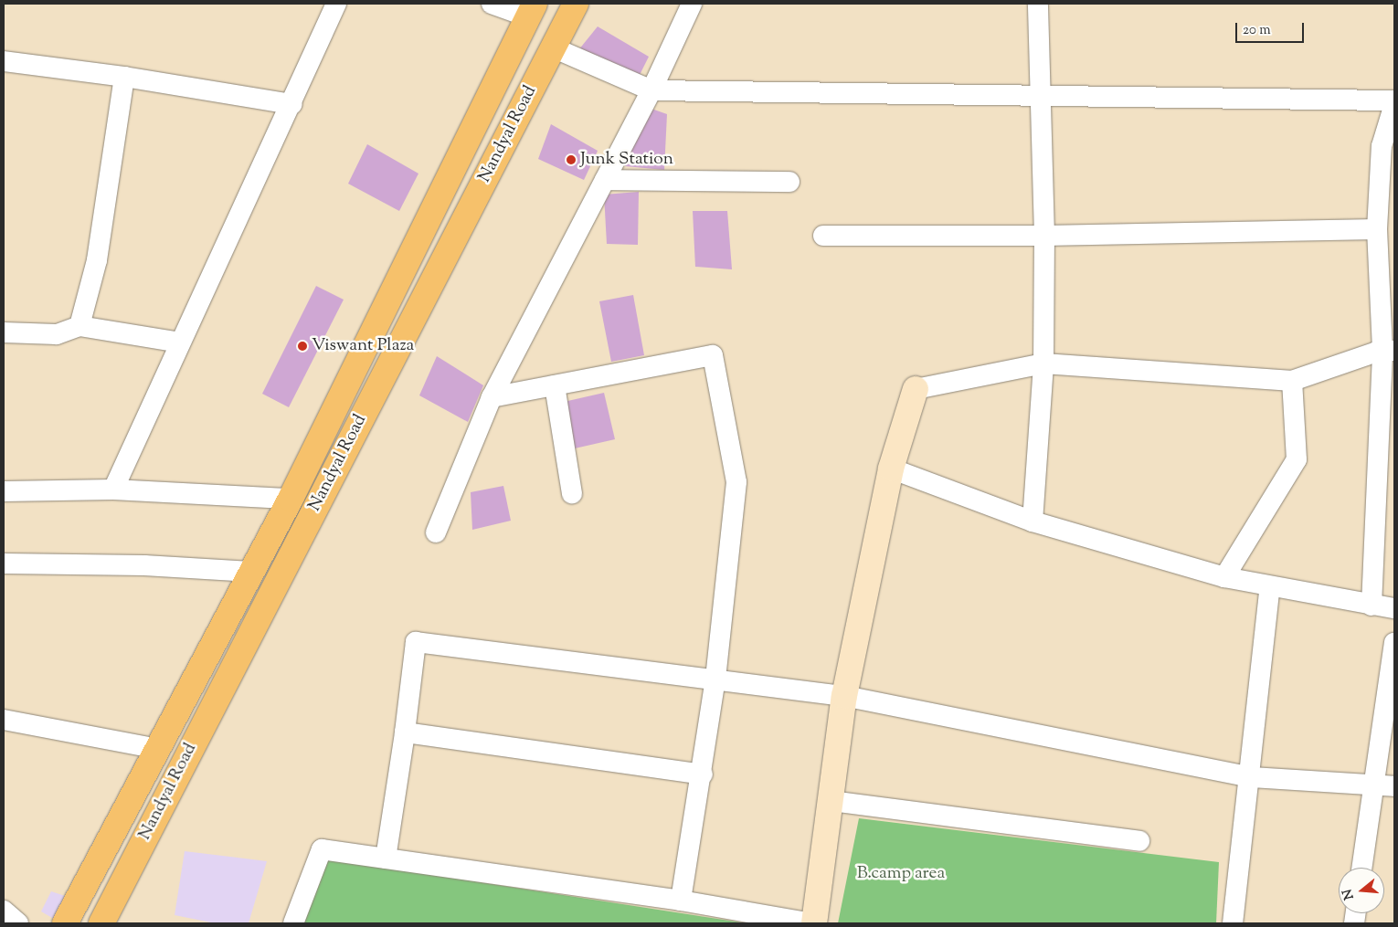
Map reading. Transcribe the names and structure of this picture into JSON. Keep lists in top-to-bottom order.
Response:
{
  "streets": {
    "main road": ["Nandyal Road"]
  },
  "parks": ["B.camp area"],
  "places": ["Junk Station", "Viswant Plaza"],
  "scale_bar": "20 m",
  "north": "left"
}
